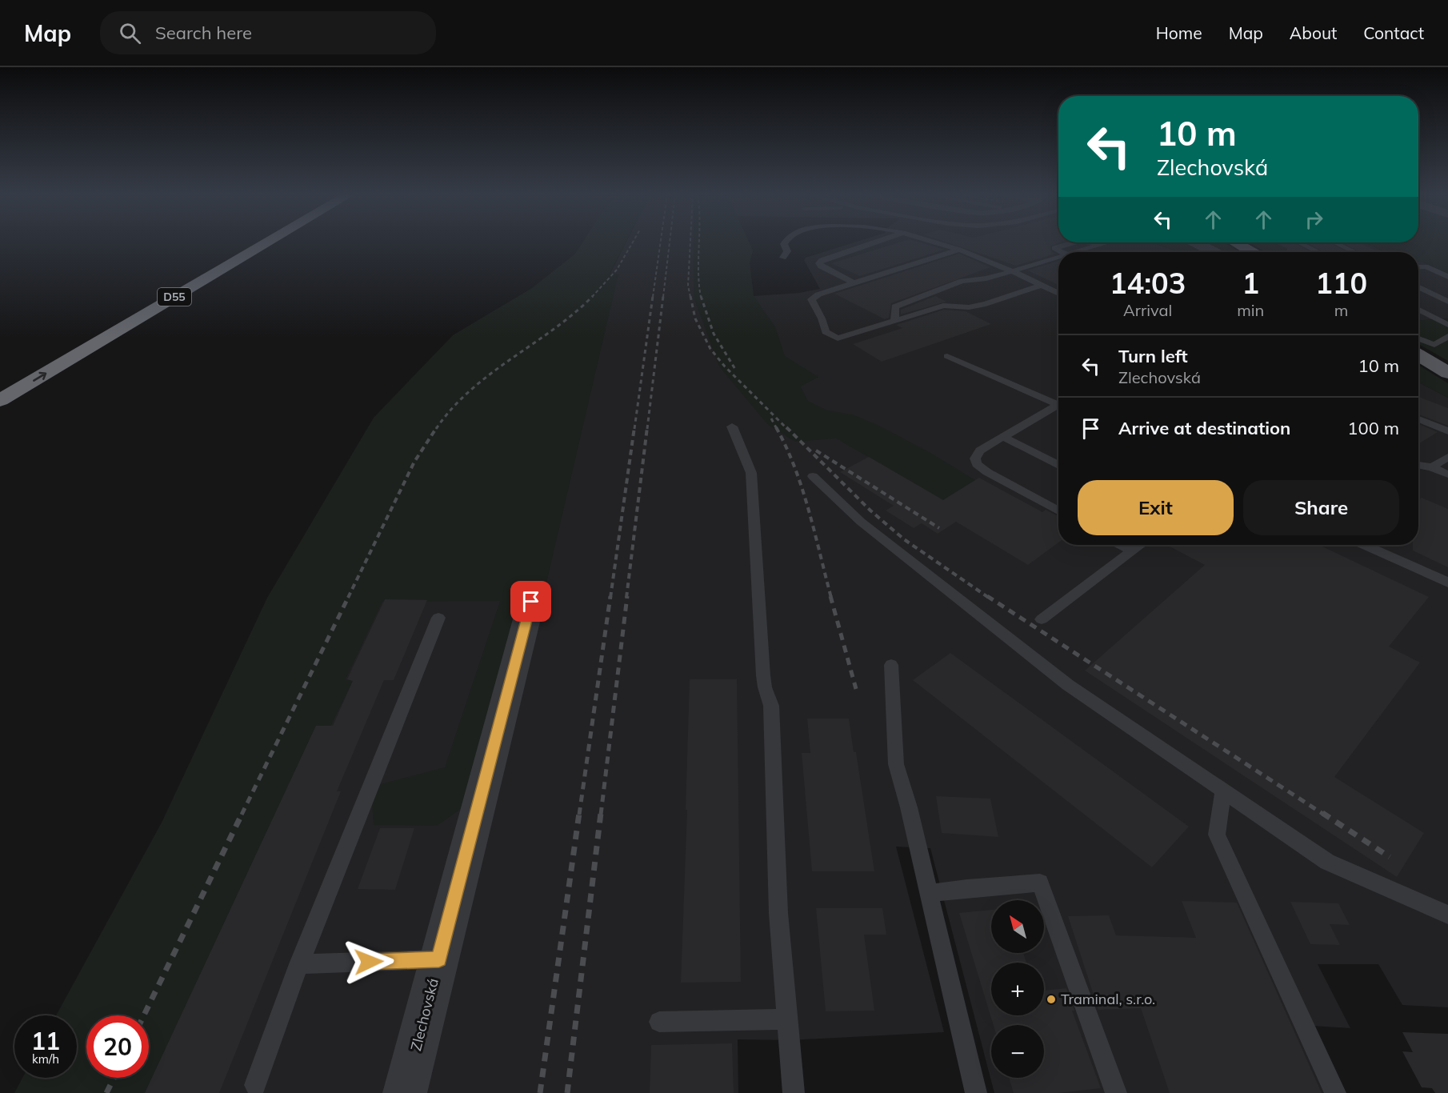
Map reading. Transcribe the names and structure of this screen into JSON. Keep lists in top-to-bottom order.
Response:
{
  "streets": {
    "highway": ["D55"],
    "street": ["Zlechovská"]
  },
  "places": ["Traminal, s.r.o."],
  "north": "top left",
  "page": {
    "header": "Map",
    "search": "Search here",
    "nav": [
      "Home",
      "Map",
      "About",
      "Contact"
    ],
    "turn": ["10 m", "Zlechovská"],
    "eta": [
      "14:03",
      "Arrival",
      "1",
      "min",
      "110",
      "m"
    ],
    "list": [
      {
        "name": "Turn left",
        "note": "Zlechovská",
        "value": "10 m"
      },
      {
        "name": "Arrive at destination",
        "value": "100 m"
      }
    ],
    "buttons": ["Exit", "Share"],
    "map_buttons": ["+", "−"],
    "speed": "11 km/h",
    "limit": "20"
  }
}
